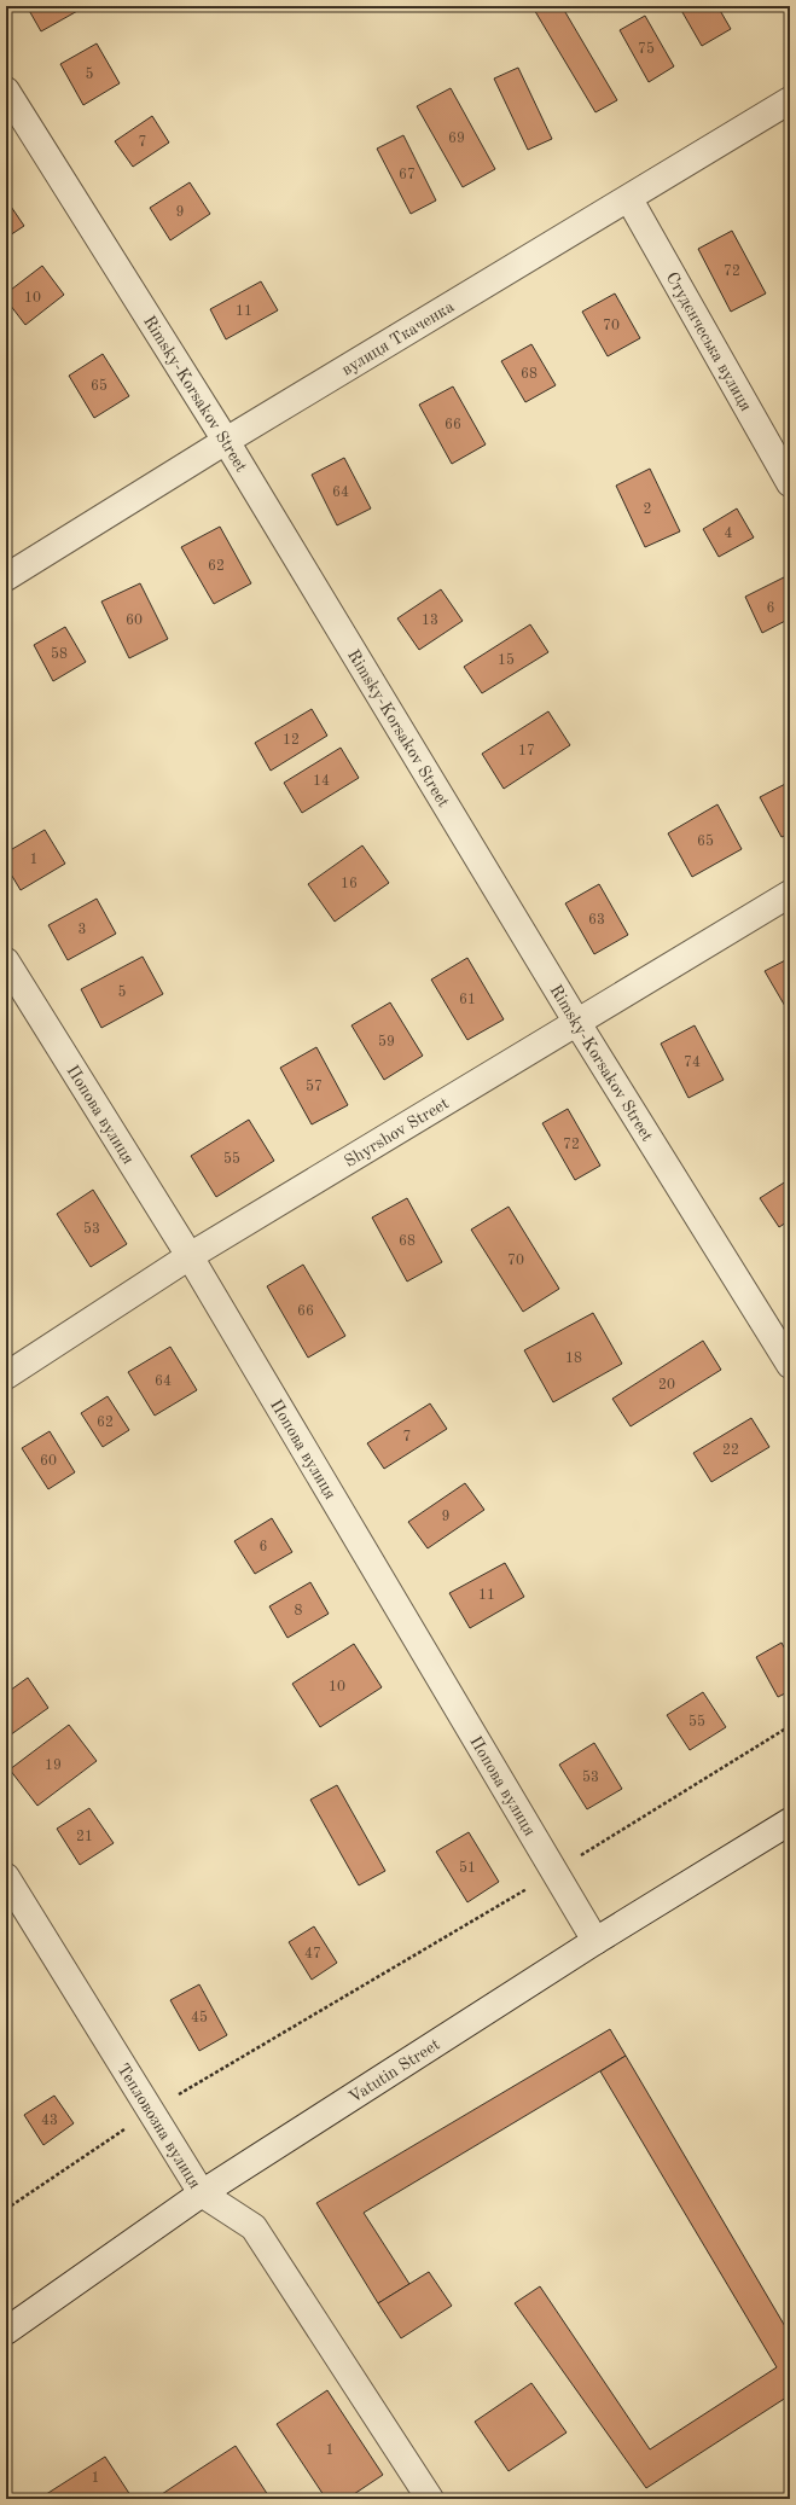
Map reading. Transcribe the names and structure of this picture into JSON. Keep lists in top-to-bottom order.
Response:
{
  "streets": {
    "street": [
      "вулиця Ткаченка",
      "Студєнчеська вулиця",
      "Rimsky-Korsakov Street",
      "Попова вулиця",
      "Shyrshov Street",
      "Vatutin Street",
      "Тепловозна вулиця"
    ]
  },
  "crossings": [
    ["вулиця Ткаченка", "Студєнчеська вулиця"],
    ["вулиця Ткаченка", "Rimsky-Korsakov Street"],
    ["Rimsky-Korsakov Street", "Shyrshov Street"],
    ["Попова вулиця", "Shyrshov Street"],
    ["Попова вулиця", "Vatutin Street"],
    ["Vatutin Street", "Тепловозна вулиця"]
  ],
  "house_numbers": [
    "75",
    "5",
    "69",
    "7",
    "67",
    "9",
    "72",
    "10",
    "11",
    "70",
    "68",
    "65",
    "66",
    "64",
    "2",
    "4",
    "62",
    "6",
    "60",
    "13",
    "58",
    "15",
    "12",
    "17",
    "14",
    "65",
    "1",
    "16",
    "63",
    "3",
    "5",
    "61",
    "59",
    "74",
    "57",
    "72",
    "55",
    "53",
    "68",
    "70",
    "66",
    "18",
    "64",
    "20",
    "62",
    "7",
    "22",
    "60",
    "9",
    "6",
    "11",
    "8",
    "10",
    "55",
    "19",
    "53",
    "21",
    "51",
    "47",
    "45",
    "43",
    "1",
    "1"
  ]
}
